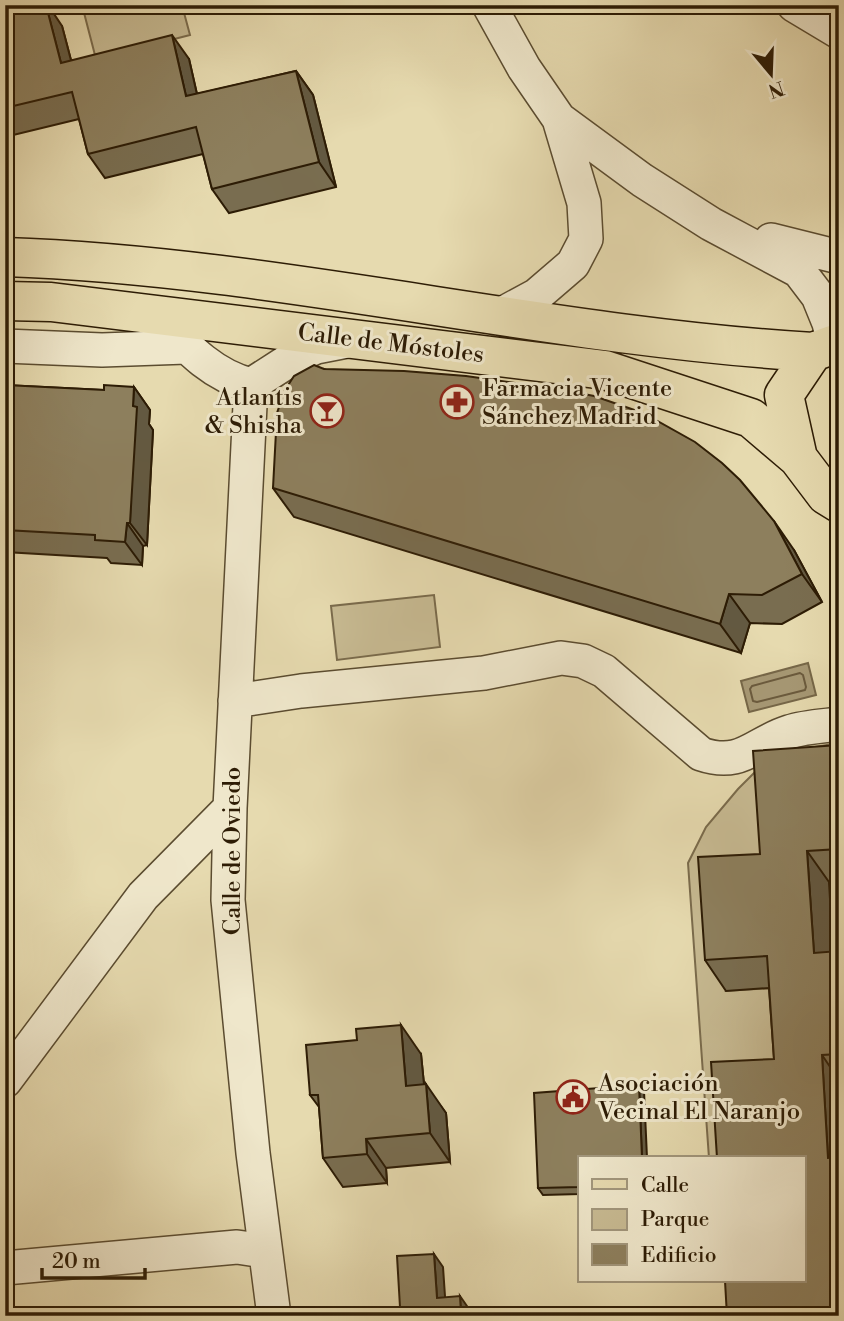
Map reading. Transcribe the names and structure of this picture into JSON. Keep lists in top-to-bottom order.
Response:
{
  "streets": {
    "main road": ["Calle de Móstoles"],
    "street": ["Calle de Oviedo"]
  },
  "places": {
    "pharmacy": ["Farmacia Vicente Sánchez Madrid"],
    "bar": ["Atlantis & Shisha"],
    "public building": ["Asociación Vecinal El Naranjo"]
  },
  "legend": ["Calle", "Parque", "Edificio"],
  "scale_bar": "20 m",
  "north": "bottom"
}
